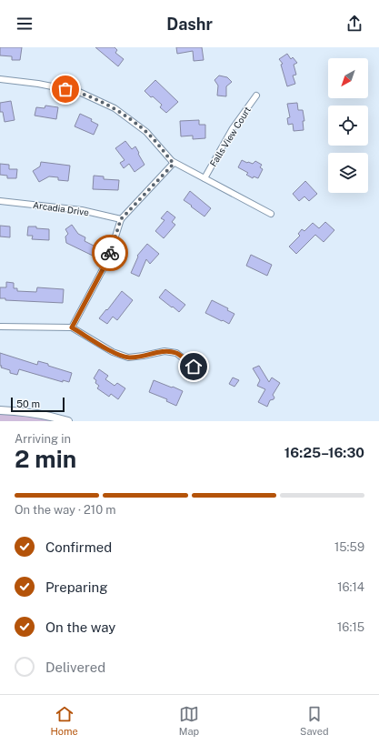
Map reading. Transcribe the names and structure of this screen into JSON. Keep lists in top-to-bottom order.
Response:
{
  "streets": {
    "street": ["Falls View Court", "Arcadia Drive"]
  },
  "scale_bar": "50 m",
  "north": "bottom left",
  "page": {
    "header": "Dashr",
    "scale": "50 m",
    "heading": ["2 min", "Arriving in", "16:25–16:30"],
    "bar": "On the way · 210 m",
    "list": [
      ["Confirmed", "15:59"],
      ["Preparing", "16:14"],
      ["On the way", "16:15"],
      "Delivered"
    ],
    "tabs": ["Home", "Map", "Saved"]
  }
}
